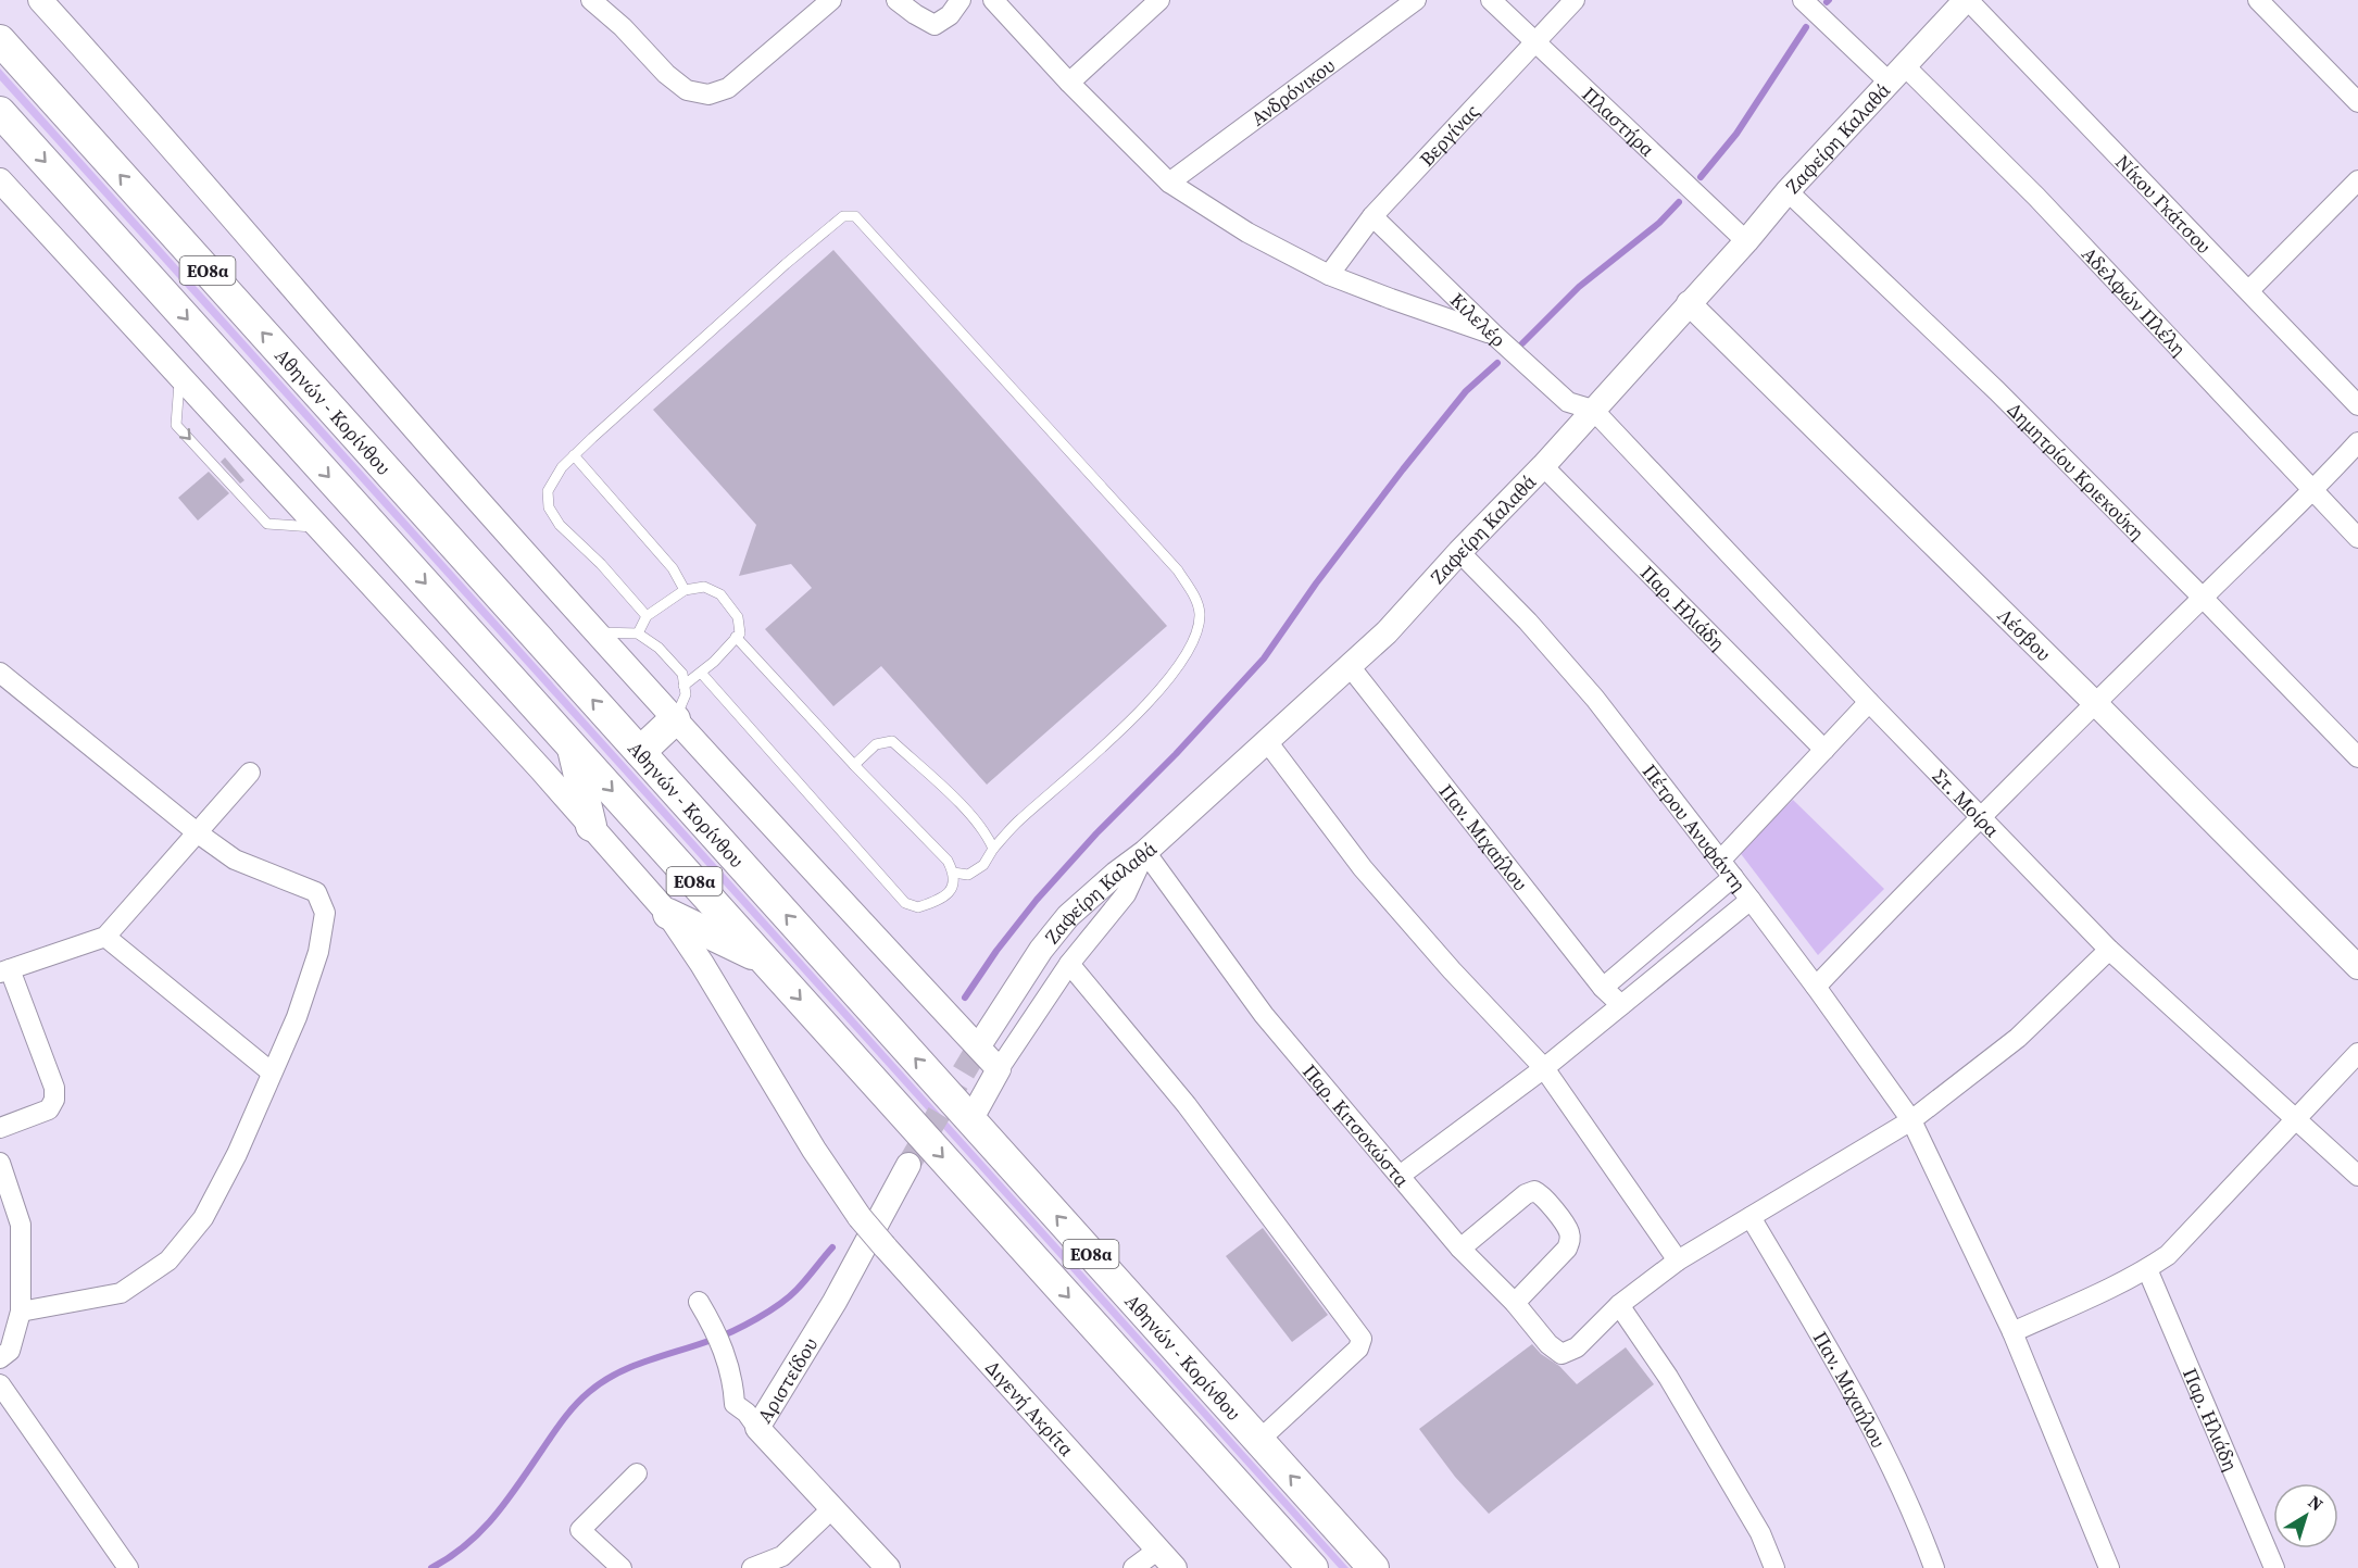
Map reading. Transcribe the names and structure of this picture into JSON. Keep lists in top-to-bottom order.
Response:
{
  "streets": {
    "highway": ["ΕΟ8α", "Αθηνών - Κορίνθου"],
    "street": [
      "Ανδρόνικου",
      "Πλαστήρα",
      "Βεργίνας",
      "Ζαφείρη Καλαθά",
      "Νίκου Γκάτσου",
      "Αδελφών Πλέλη",
      "Κιλελέρ",
      "Δημητρίου Κριεκούκη",
      "Παρ. Ηλιάδη",
      "Λέσβου",
      "Στ. Μοίρα",
      "Πέτρου Ανυφάντη",
      "Παν. Μιχαήλου",
      "Παρ. Κιτσοκώστα",
      "Αριστείδου",
      "Διγενή Ακρίτα"
    ]
  },
  "crossings": [
    ["Πλαστήρα", "Βεργίνας"],
    ["Πλαστήρα", "Ζαφείρη Καλαθά"],
    ["Βεργίνας", "Κιλελέρ"],
    ["Ζαφείρη Καλαθά", "Νίκου Γκάτσου"],
    ["Ζαφείρη Καλαθά", "Αδελφών Πλέλη"],
    ["Ζαφείρη Καλαθά", "Κιλελέρ"],
    ["Ζαφείρη Καλαθά", "Δημητρίου Κριεκούκη"],
    ["Ζαφείρη Καλαθά", "Παρ. Ηλιάδη"],
    ["Ζαφείρη Καλαθά", "Λέσβου"],
    ["Ζαφείρη Καλαθά", "Στ. Μοίρα"],
    ["Ζαφείρη Καλαθά", "Πέτρου Ανυφάντη"],
    ["Ζαφείρη Καλαθά", "Παν. Μιχαήλου"],
    ["Ζαφείρη Καλαθά", "Παρ. Κιτσοκώστα"],
    ["Κιλελέρ", "Στ. Μοίρα"]
  ],
  "north": "top right"
}
